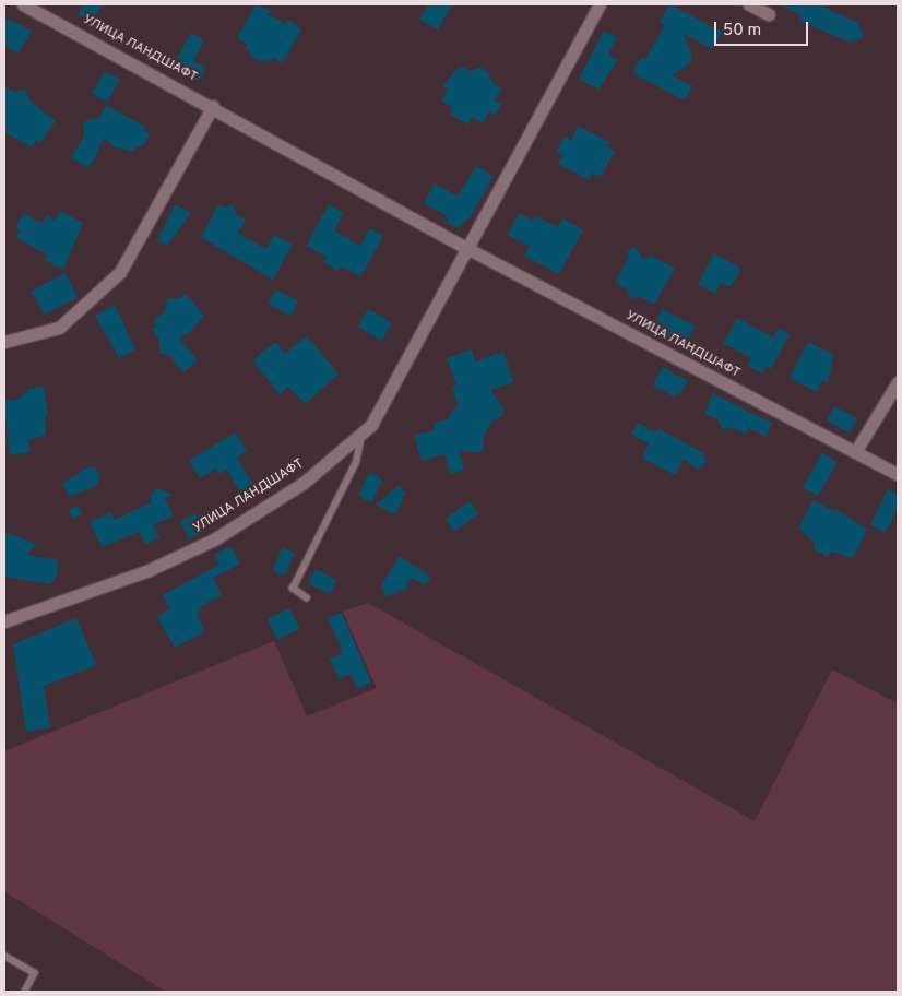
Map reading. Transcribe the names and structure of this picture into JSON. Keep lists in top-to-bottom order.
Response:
{
  "streets": {
    "street": ["УЛИЦА ЛАНДШАФТ"]
  },
  "scale_bar": "50 m"
}
